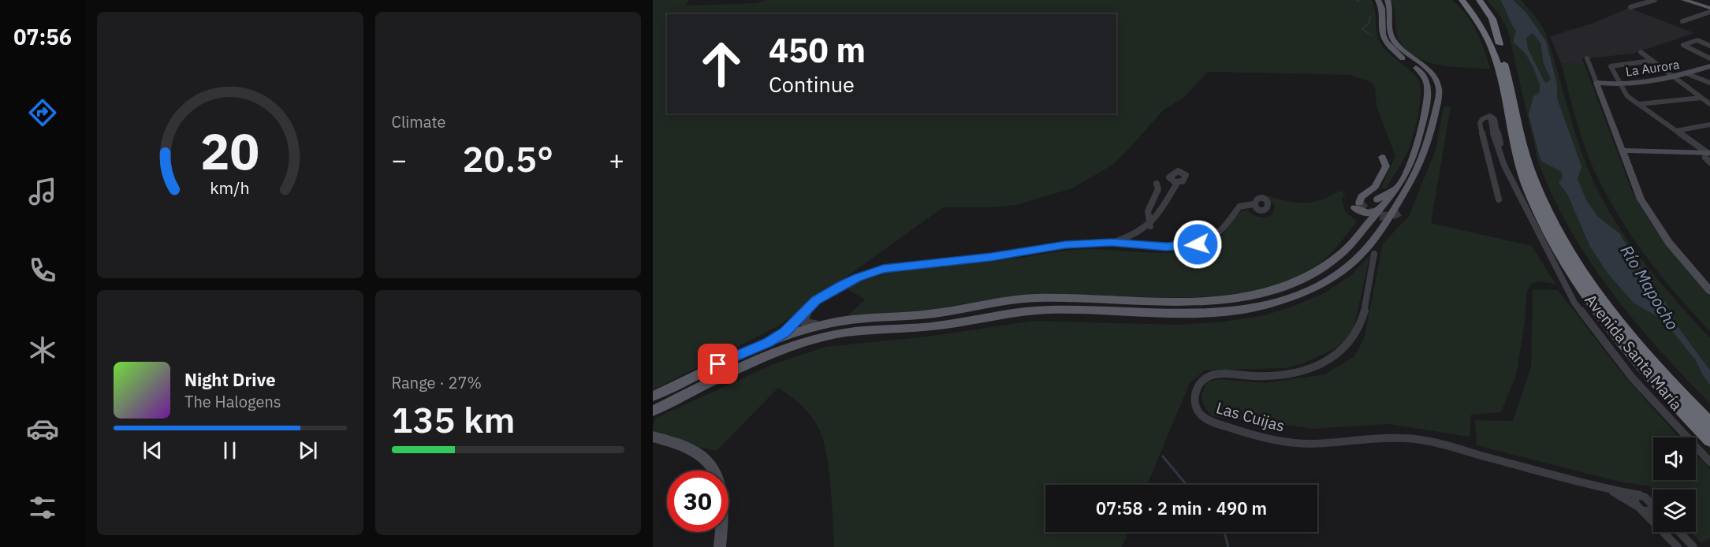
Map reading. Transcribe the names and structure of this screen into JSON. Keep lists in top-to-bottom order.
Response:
{
  "streets": {
    "street": ["La Aurora", "Avenida Santa María", "Las Cuijas"]
  },
  "water": ["Río Mapocho"],
  "page": {
    "tabs": "07:56",
    "tile": [
      "Climate",
      ["Range · 27%", "135 km"]
    ],
    "turn": ["450 m", "Continue"],
    "heat": ["−", "20.5°", "+"],
    "song": ["Night Drive", "The Halogens"],
    "limit": "30",
    "trip": "07:58 · 2 min · 490 m",
    "gauge": ["20", "km/h"]
  }
}
